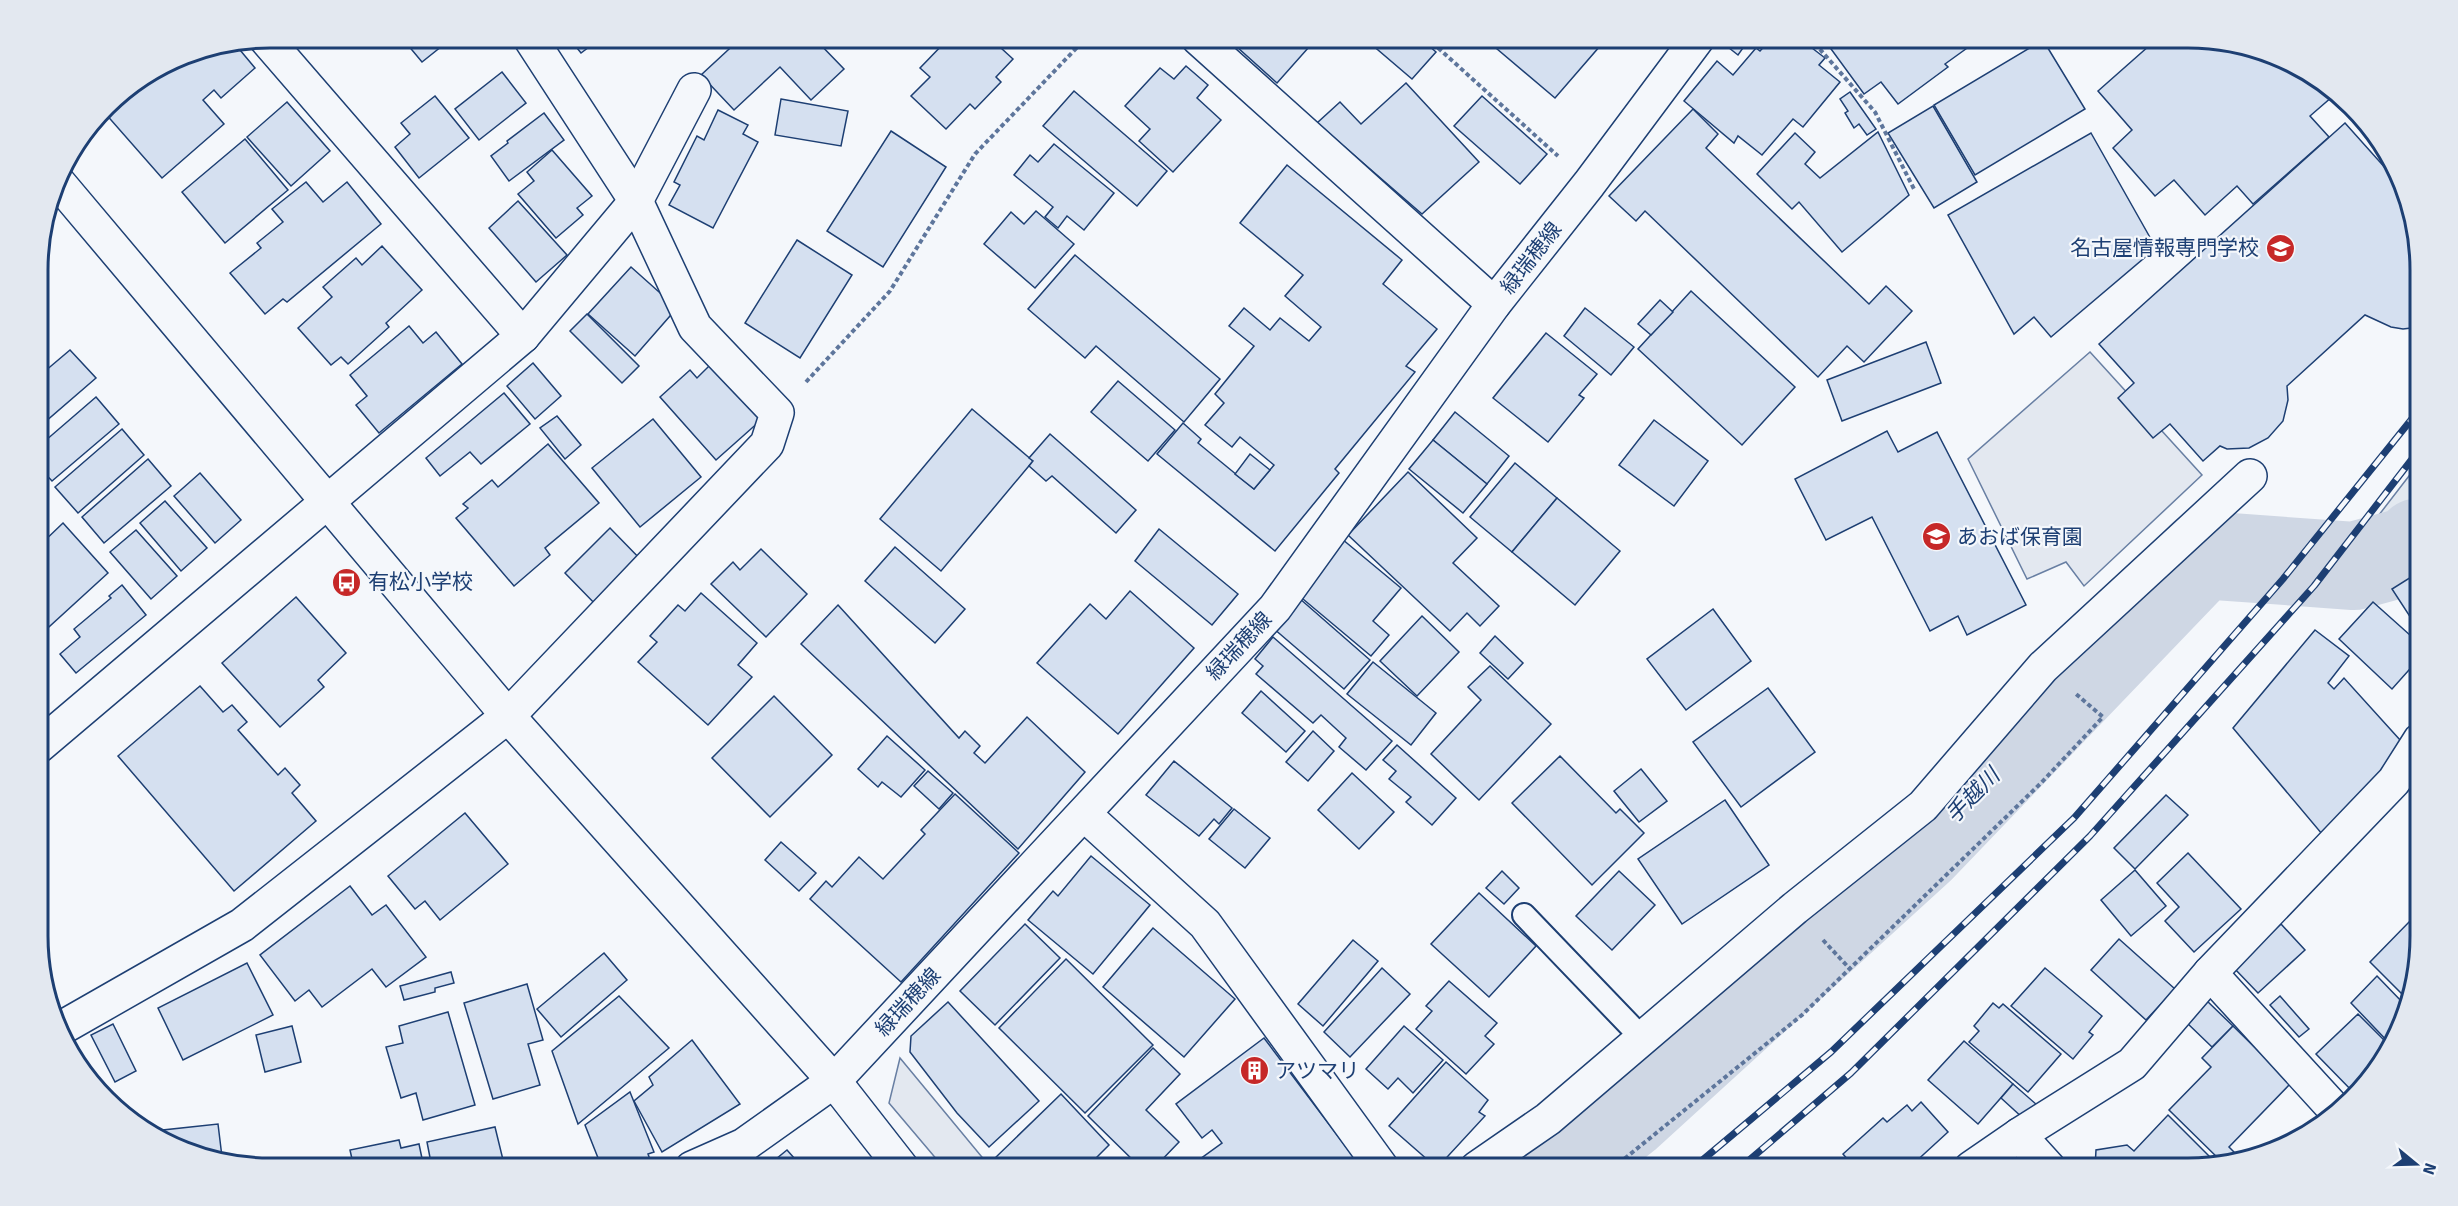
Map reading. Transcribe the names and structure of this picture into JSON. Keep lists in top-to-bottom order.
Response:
{
  "streets": {
    "street": ["緑瑞穂線"]
  },
  "water": ["手越川"],
  "places": {
    "school or university": ["名古屋情報専門学校", "あおば保育園"],
    "bus stop": ["有松小学校"],
    "building": ["アツマリ"]
  },
  "north": "right"
}
